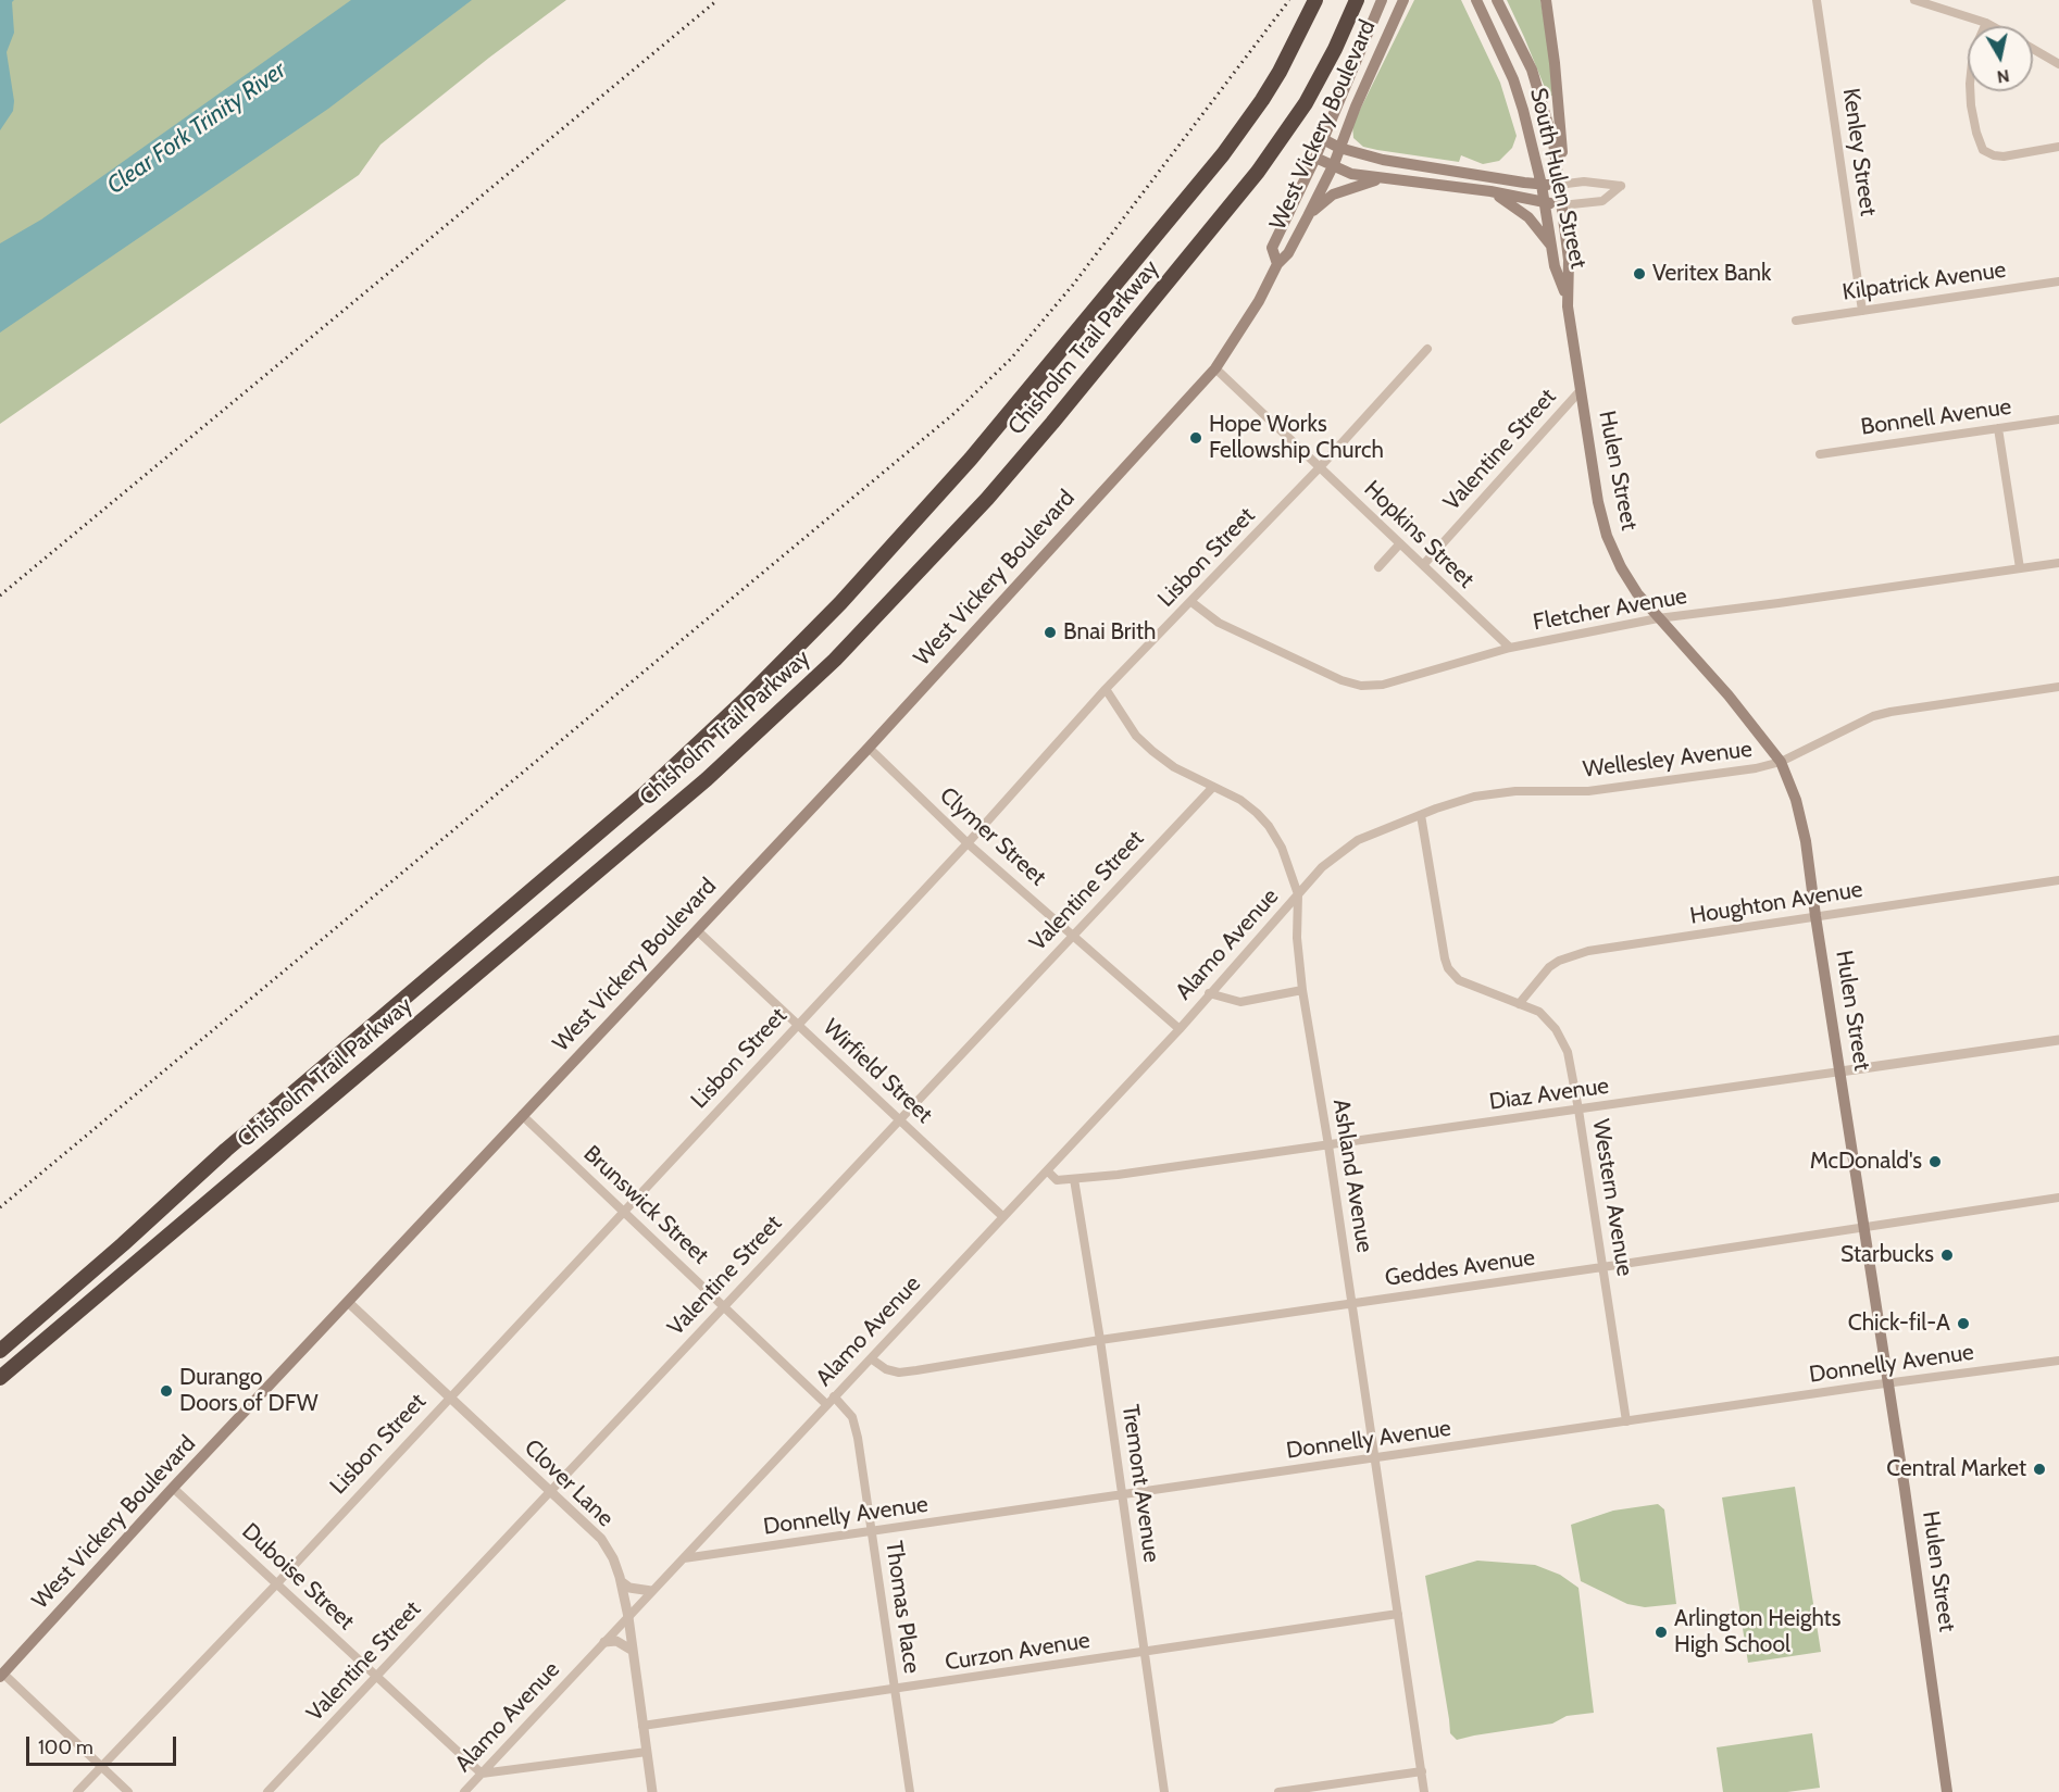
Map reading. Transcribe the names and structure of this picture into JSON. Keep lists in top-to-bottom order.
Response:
{
  "streets": {
    "highway": ["Chisholm Trail Parkway"],
    "main road": ["West Vickery Boulevard", "South Hulen Street", "Hulen Street"],
    "street": [
      "Kenley Street",
      "Kilpatrick Avenue",
      "Bonnell Avenue",
      "Valentine Street",
      "Hopkins Street",
      "Lisbon Street",
      "Fletcher Avenue",
      "Wellesley Avenue",
      "Clymer Street",
      "Houghton Avenue",
      "Alamo Avenue",
      "Wirfield Street",
      "Diaz Avenue",
      "Ashland Avenue",
      "Western Avenue",
      "Brunswick Street",
      "Geddes Avenue",
      "Donnelly Avenue",
      "Clover Lane",
      "Tremont Avenue",
      "Duboise Street",
      "Thomas Place",
      "Curzon Avenue"
    ]
  },
  "crossings": [
    ["West Vickery Boulevard", "Hopkins Street"],
    ["West Vickery Boulevard", "Clymer Street"],
    ["West Vickery Boulevard", "Wirfield Street"],
    ["West Vickery Boulevard", "Brunswick Street"],
    ["West Vickery Boulevard", "Clover Lane"],
    ["West Vickery Boulevard", "Duboise Street"],
    ["Kenley Street", "Kilpatrick Avenue"],
    ["South Hulen Street", "Hulen Street"],
    ["Valentine Street", "Hulen Street"],
    ["Valentine Street", "Hopkins Street"],
    ["Valentine Street", "Clymer Street"],
    ["Valentine Street", "Wirfield Street"],
    ["Valentine Street", "Ashland Avenue"],
    ["Valentine Street", "Brunswick Street"],
    ["Valentine Street", "Clover Lane"],
    ["Valentine Street", "Duboise Street"],
    ["Hulen Street", "Fletcher Avenue"],
    ["Hulen Street", "Wellesley Avenue"],
    ["Hulen Street", "Houghton Avenue"],
    ["Hulen Street", "Diaz Avenue"],
    ["Hulen Street", "Geddes Avenue"],
    ["Hulen Street", "Donnelly Avenue"],
    ["Hopkins Street", "Lisbon Street"],
    ["Hopkins Street", "Fletcher Avenue"],
    ["Lisbon Street", "Fletcher Avenue"],
    ["Lisbon Street", "Clymer Street"],
    ["Lisbon Street", "Wirfield Street"],
    ["Lisbon Street", "Ashland Avenue"],
    ["Lisbon Street", "Brunswick Street"],
    ["Lisbon Street", "Clover Lane"],
    ["Lisbon Street", "Duboise Street"],
    ["Wellesley Avenue", "Alamo Avenue"],
    ["Wellesley Avenue", "Ashland Avenue"],
    ["Wellesley Avenue", "Western Avenue"],
    ["Clymer Street", "Alamo Avenue"],
    ["Houghton Avenue", "Western Avenue"],
    ["Alamo Avenue", "Wirfield Street"],
    ["Alamo Avenue", "Diaz Avenue"],
    ["Alamo Avenue", "Ashland Avenue"],
    ["Alamo Avenue", "Brunswick Street"],
    ["Alamo Avenue", "Geddes Avenue"],
    ["Alamo Avenue", "Donnelly Avenue"],
    ["Alamo Avenue", "Clover Lane"],
    ["Alamo Avenue", "Duboise Street"],
    ["Alamo Avenue", "Thomas Place"],
    ["Diaz Avenue", "Ashland Avenue"],
    ["Diaz Avenue", "Western Avenue"],
    ["Diaz Avenue", "Tremont Avenue"],
    ["Ashland Avenue", "Geddes Avenue"],
    ["Ashland Avenue", "Donnelly Avenue"],
    ["Ashland Avenue", "Curzon Avenue"],
    ["Western Avenue", "Geddes Avenue"],
    ["Western Avenue", "Donnelly Avenue"],
    ["Geddes Avenue", "Tremont Avenue"],
    ["Donnelly Avenue", "Tremont Avenue"],
    ["Donnelly Avenue", "Thomas Place"],
    ["Clover Lane", "Curzon Avenue"],
    ["Tremont Avenue", "Curzon Avenue"],
    ["Thomas Place", "Curzon Avenue"]
  ],
  "water": ["Clear Fork Trinity River"],
  "places": [
    "Veritex Bank",
    "Hope Works Fellowship Church",
    "Bnai Brith",
    "McDonald's",
    "Starbucks",
    "Chick-fil-A",
    "Durango Doors of DFW",
    "Central Market",
    "Arlington Heights High School"
  ],
  "scale_bar": "100 m",
  "north": "bottom"
}
